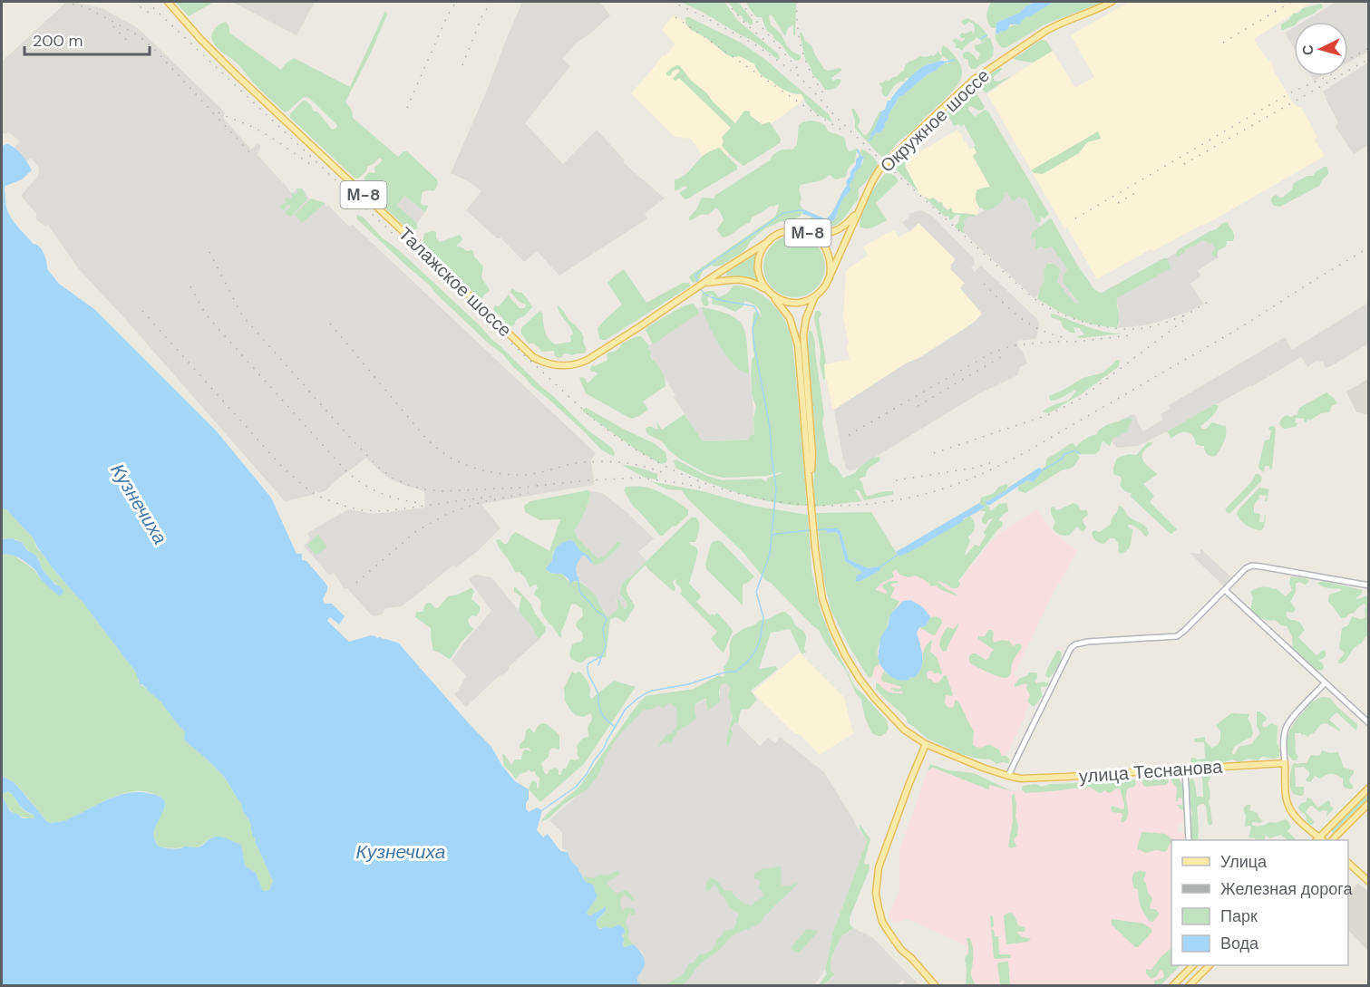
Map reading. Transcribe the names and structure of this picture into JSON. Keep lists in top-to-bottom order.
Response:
{
  "streets": {
    "main road": [
      "Окружное шоссе",
      "М-8",
      "Талажское шоссе",
      "улица Теснанова"
    ]
  },
  "crossings": [
    ["Окружное шоссе", "М-8"],
    ["М-8", "Талажское шоссе"]
  ],
  "water": ["Кузнечиха"],
  "legend": [
    "Улица",
    "Железная дорога",
    "Парк",
    "Вода"
  ],
  "scale_bar": "200 m",
  "north": "left"
}
